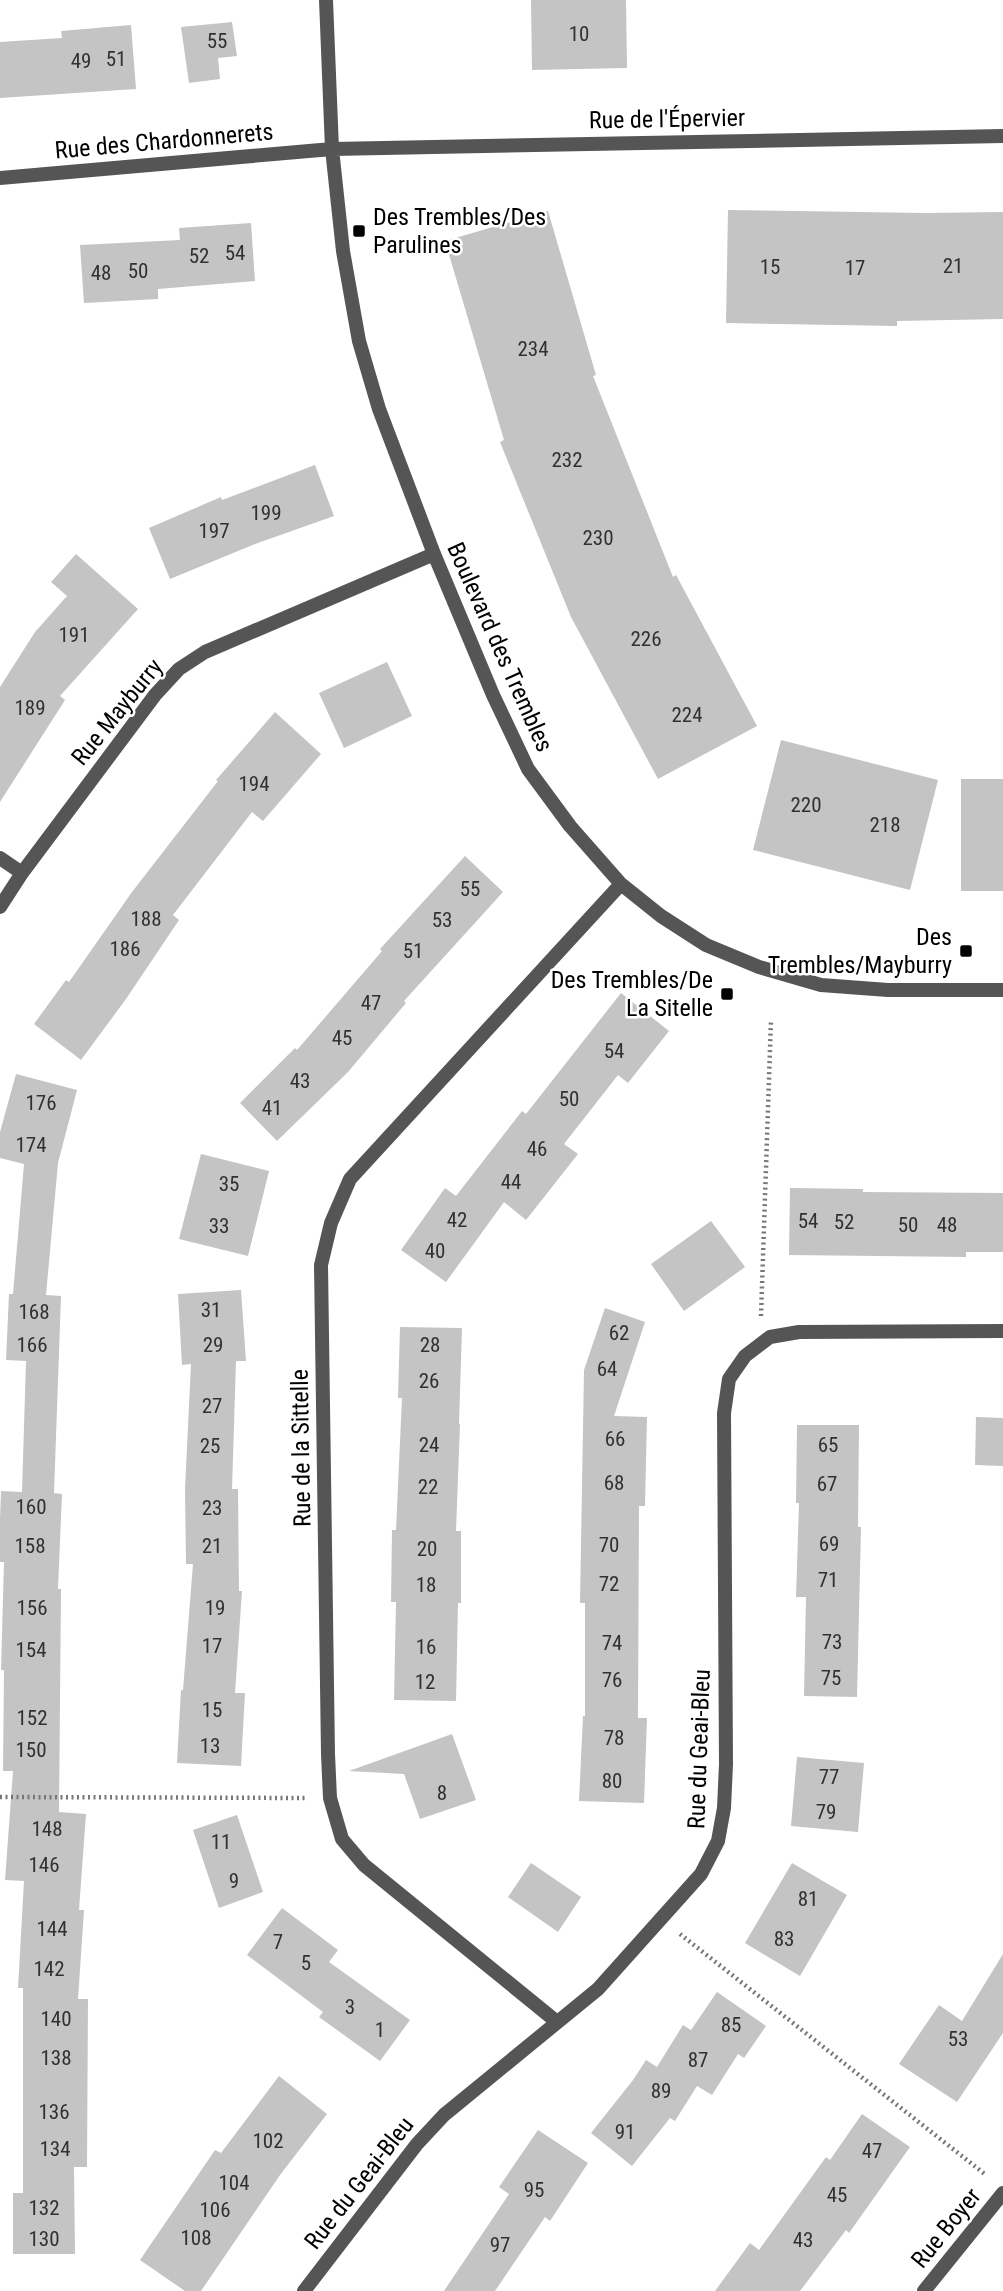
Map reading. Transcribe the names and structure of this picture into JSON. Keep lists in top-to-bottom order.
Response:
{
  "streets": {
    "street": [
      "Rue de l'Épervier",
      "Rue des Chardonnerets",
      "Boulevard des Trembles",
      "Rue Mayburry",
      "Rue de la Sittelle",
      "Rue du Geai-Bleu",
      "Rue Boyer"
    ]
  },
  "crossings": [
    ["Rue de l'Épervier", "Rue des Chardonnerets"],
    ["Rue de l'Épervier", "Boulevard des Trembles"],
    ["Rue des Chardonnerets", "Boulevard des Trembles"],
    ["Boulevard des Trembles", "Rue Mayburry"],
    ["Boulevard des Trembles", "Rue de la Sittelle"],
    ["Rue de la Sittelle", "Rue du Geai-Bleu"]
  ],
  "places": {
    "transit": ["Des Trembles/Des Parulines", "Des Trembles/Mayburry", "Des Trembles/De La Sitelle"]
  },
  "house_numbers": [
    "10",
    "55",
    "51",
    "49",
    "54",
    "52",
    "21",
    "15",
    "17",
    "50",
    "48",
    "234",
    "232",
    "199",
    "197",
    "230",
    "191",
    "226",
    "189",
    "224",
    "194",
    "220",
    "218",
    "55",
    "188",
    "53",
    "186",
    "51",
    "47",
    "45",
    "54",
    "43",
    "50",
    "176",
    "41",
    "174",
    "46",
    "44",
    "35",
    "42",
    "54",
    "52",
    "50",
    "48",
    "33",
    "40",
    "31",
    "168",
    "62",
    "166",
    "29",
    "28",
    "64",
    "26",
    "27",
    "66",
    "24",
    "65",
    "25",
    "68",
    "67",
    "22",
    "160",
    "23",
    "69",
    "70",
    "158",
    "21",
    "20",
    "71",
    "72",
    "18",
    "156",
    "19",
    "73",
    "74",
    "17",
    "16",
    "154",
    "75",
    "76",
    "12",
    "15",
    "152",
    "78",
    "13",
    "150",
    "77",
    "80",
    "8",
    "79",
    "148",
    "11",
    "146",
    "9",
    "81",
    "144",
    "83",
    "7",
    "5",
    "142",
    "3",
    "140",
    "85",
    "1",
    "53",
    "138",
    "87",
    "89",
    "136",
    "91",
    "102",
    "134",
    "47",
    "104",
    "95",
    "45",
    "132",
    "106",
    "108",
    "130",
    "43",
    "97"
  ]
}
